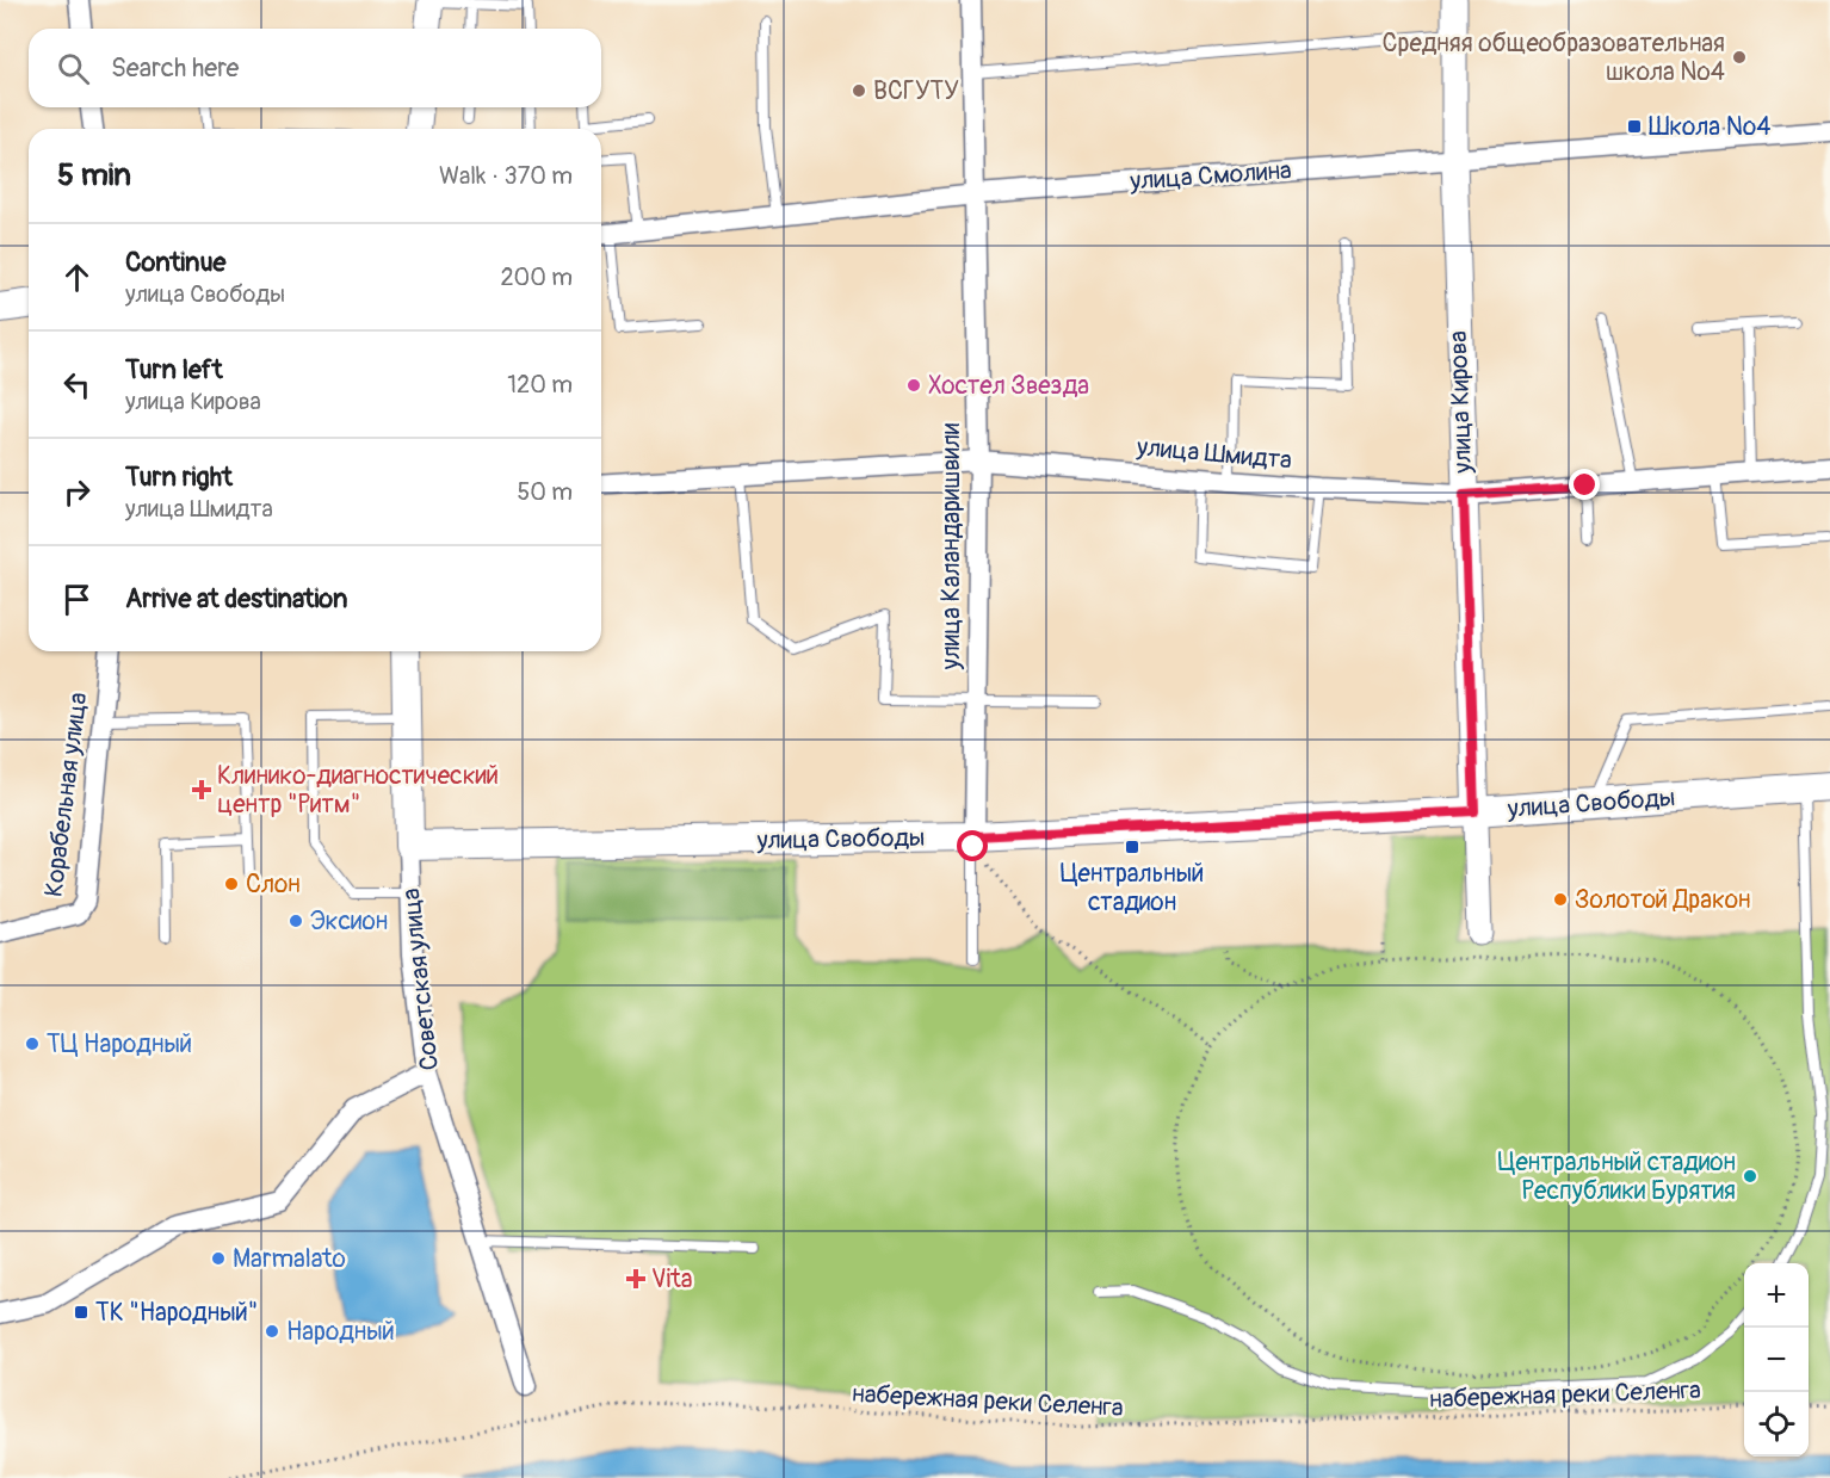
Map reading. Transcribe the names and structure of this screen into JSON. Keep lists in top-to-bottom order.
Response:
{
  "streets": {
    "main road": ["улица Свободы", "Советская улица"],
    "street": [
      "улица Смолина",
      "улица Кирова",
      "улица Шмидта",
      "улица Каландаришвили",
      "Корабельная улица"
    ],
    "path": ["набережная реки Селенга"]
  },
  "crossings": [
    ["улица Смолина", "улица Кирова"],
    ["улица Смолина", "улица Каландаришвили"],
    ["улица Кирова", "улица Шмидта"],
    ["улица Кирова", "улица Свободы"],
    ["улица Шмидта", "улица Каландаришвили"],
    ["улица Каландаришвили", "улица Свободы"],
    ["улица Свободы", "Советская улица"]
  ],
  "places": {
    "other": [
      "Средняя общеобразовательная школа №4",
      "ВСГУТУ",
      "Хостел Звезда",
      "Слон",
      "Золотой Дракон",
      "Эксион",
      "ТЦ Народный",
      "Центральный стадион Республики Бурятия",
      "Marmalato",
      "Народный"
    ],
    "transit": ["Школа №4", "Центральный стадион", "ТК \"Народный\""],
    "health": ["Клинико-диагностический центр \"Ритм\"", "Vita"]
  },
  "page": {
    "search": "Search here",
    "heading": ["5 min", "Walk · 370 m"],
    "list": [
      ["Continue", "улица Свободы", "200 m"],
      ["Turn left", "улица Кирова", "120 m"],
      ["Turn right", "улица Шмидта", "50 m"],
      "Arrive at destination"
    ],
    "map_buttons": ["+", "−"]
  }
}
